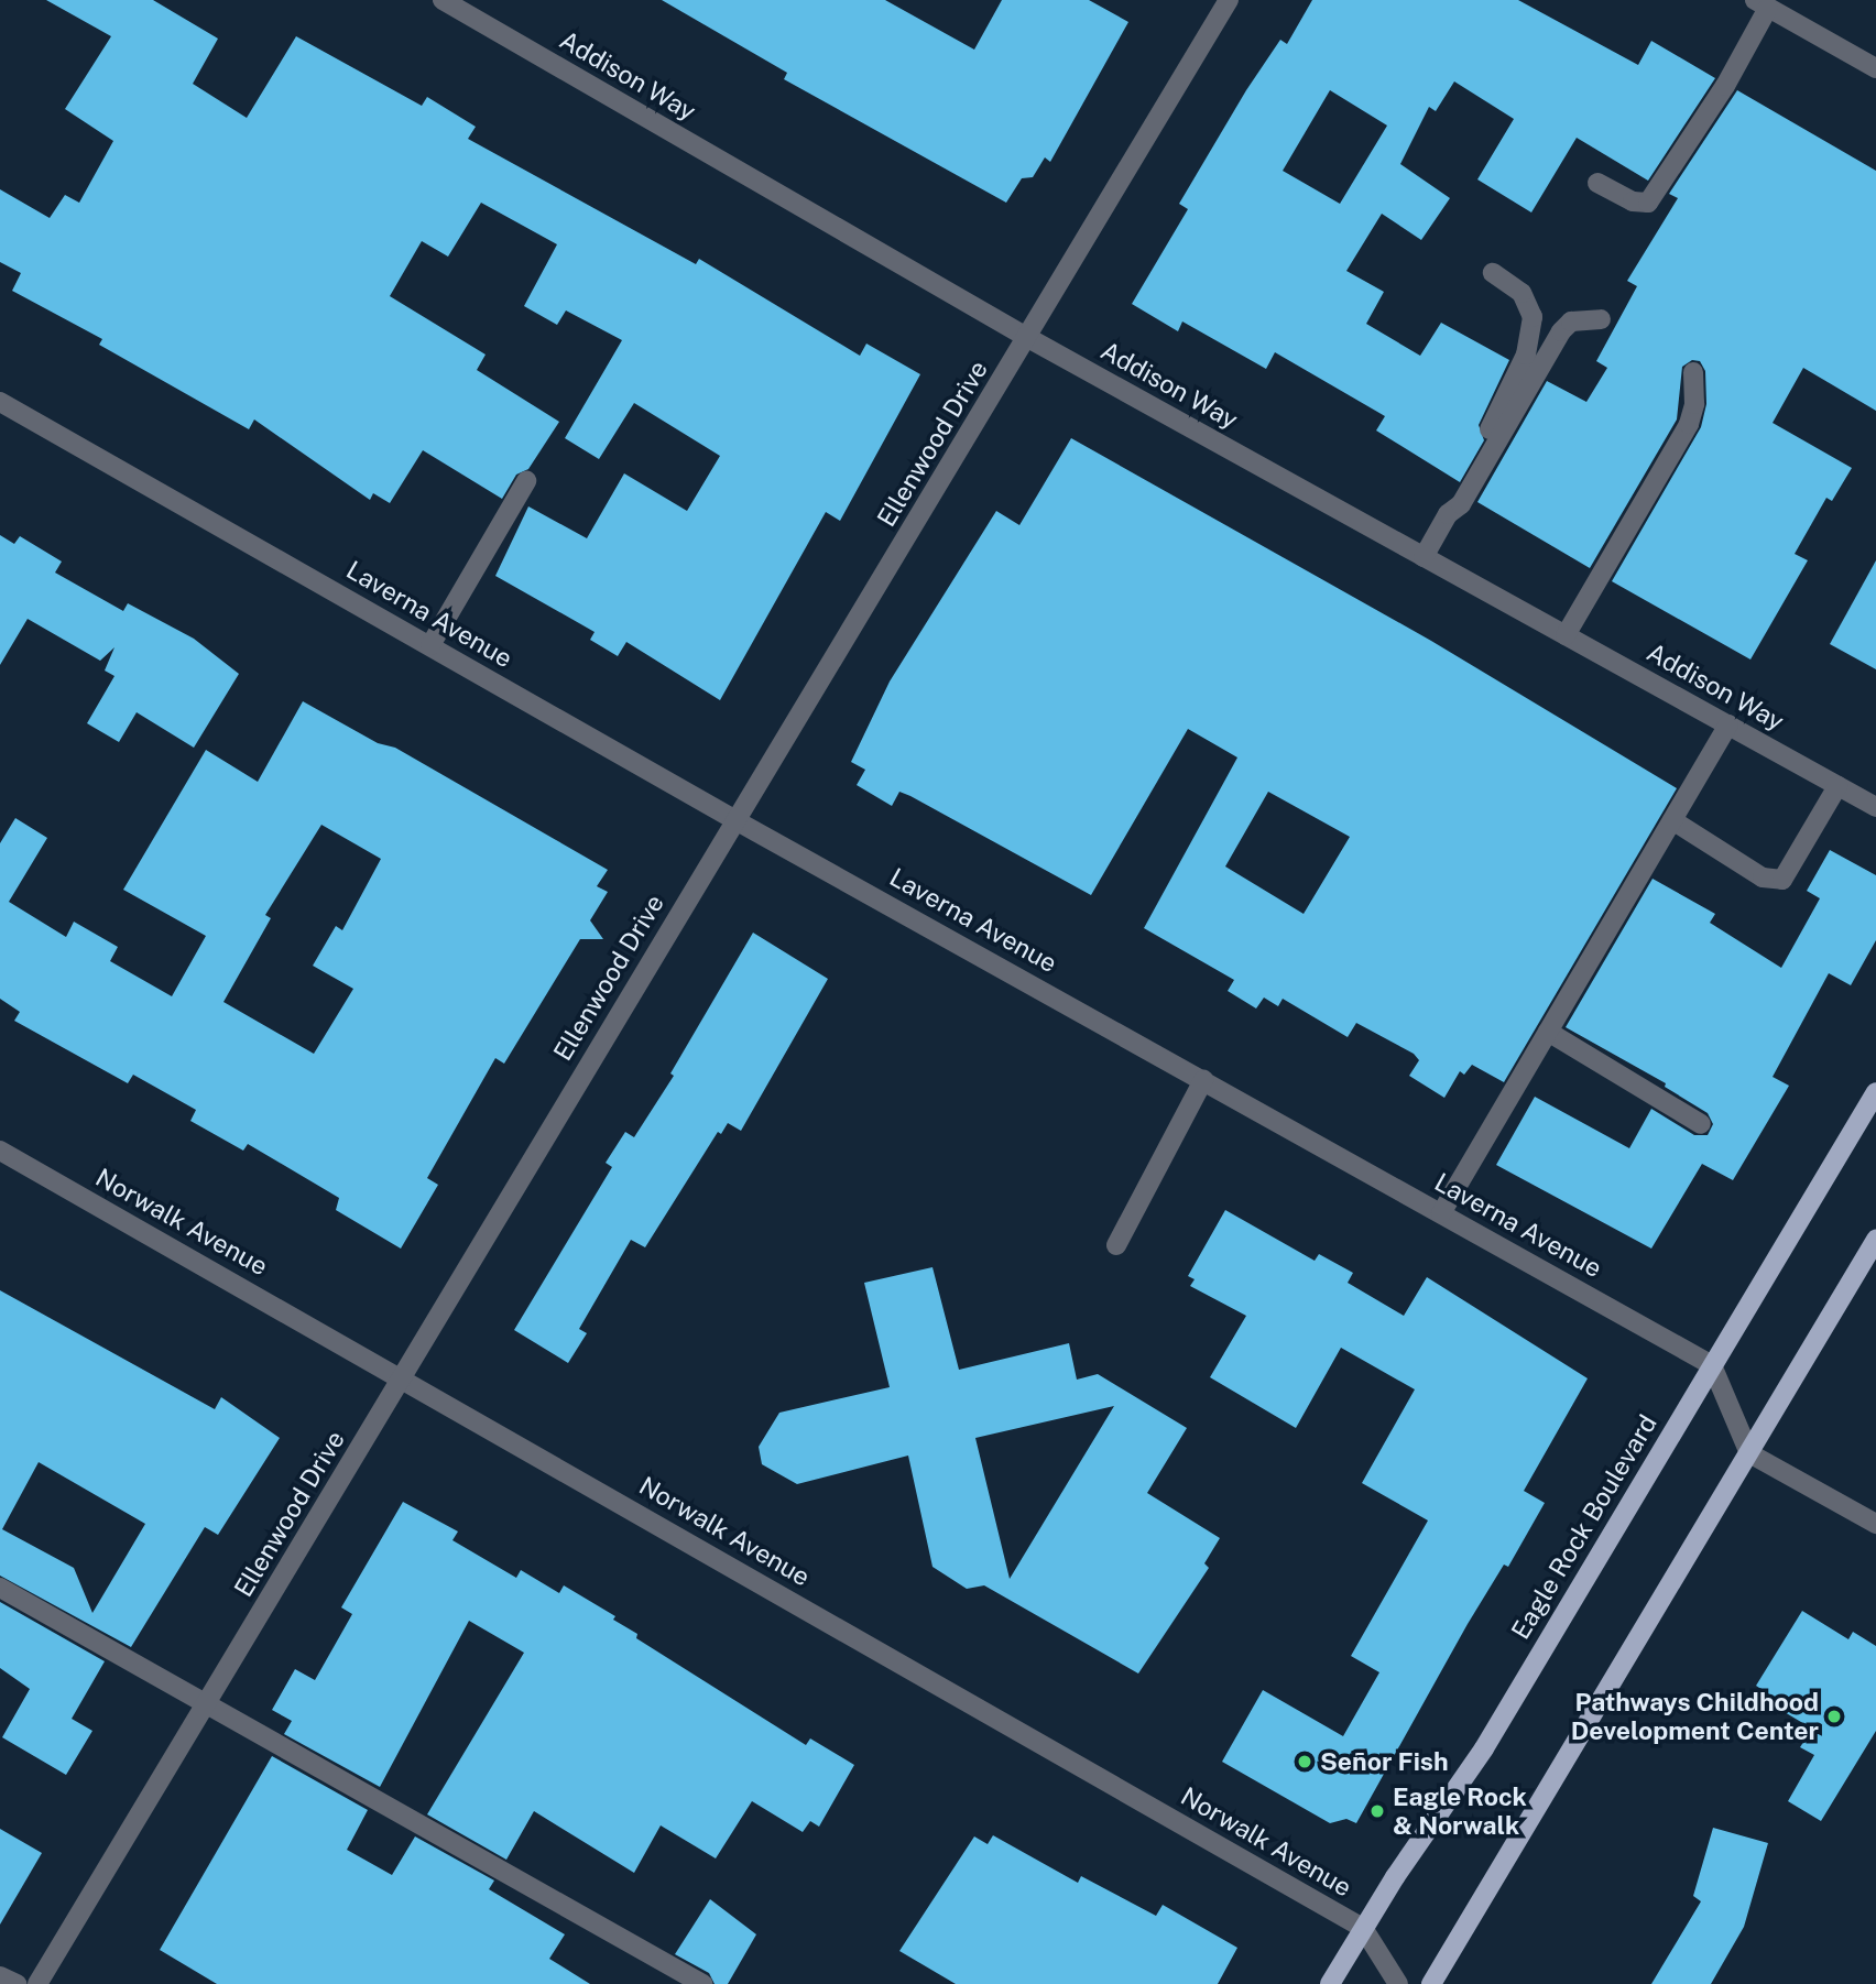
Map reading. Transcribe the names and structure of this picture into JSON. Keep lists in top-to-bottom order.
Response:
{
  "streets": {
    "main road": ["Eagle Rock Boulevard"],
    "street": [
      "Addison Way",
      "Ellenwood Drive",
      "Laverna Avenue",
      "Norwalk Avenue"
    ]
  },
  "crossings": [
    ["Addison Way", "Ellenwood Drive"],
    ["Ellenwood Drive", "Laverna Avenue"],
    ["Ellenwood Drive", "Norwalk Avenue"],
    ["Laverna Avenue", "Eagle Rock Boulevard"],
    ["Norwalk Avenue", "Eagle Rock Boulevard"]
  ],
  "places": ["Pathways Childhood Development Center", "Señor Fish", "Eagle Rock & Norwalk"]
}
